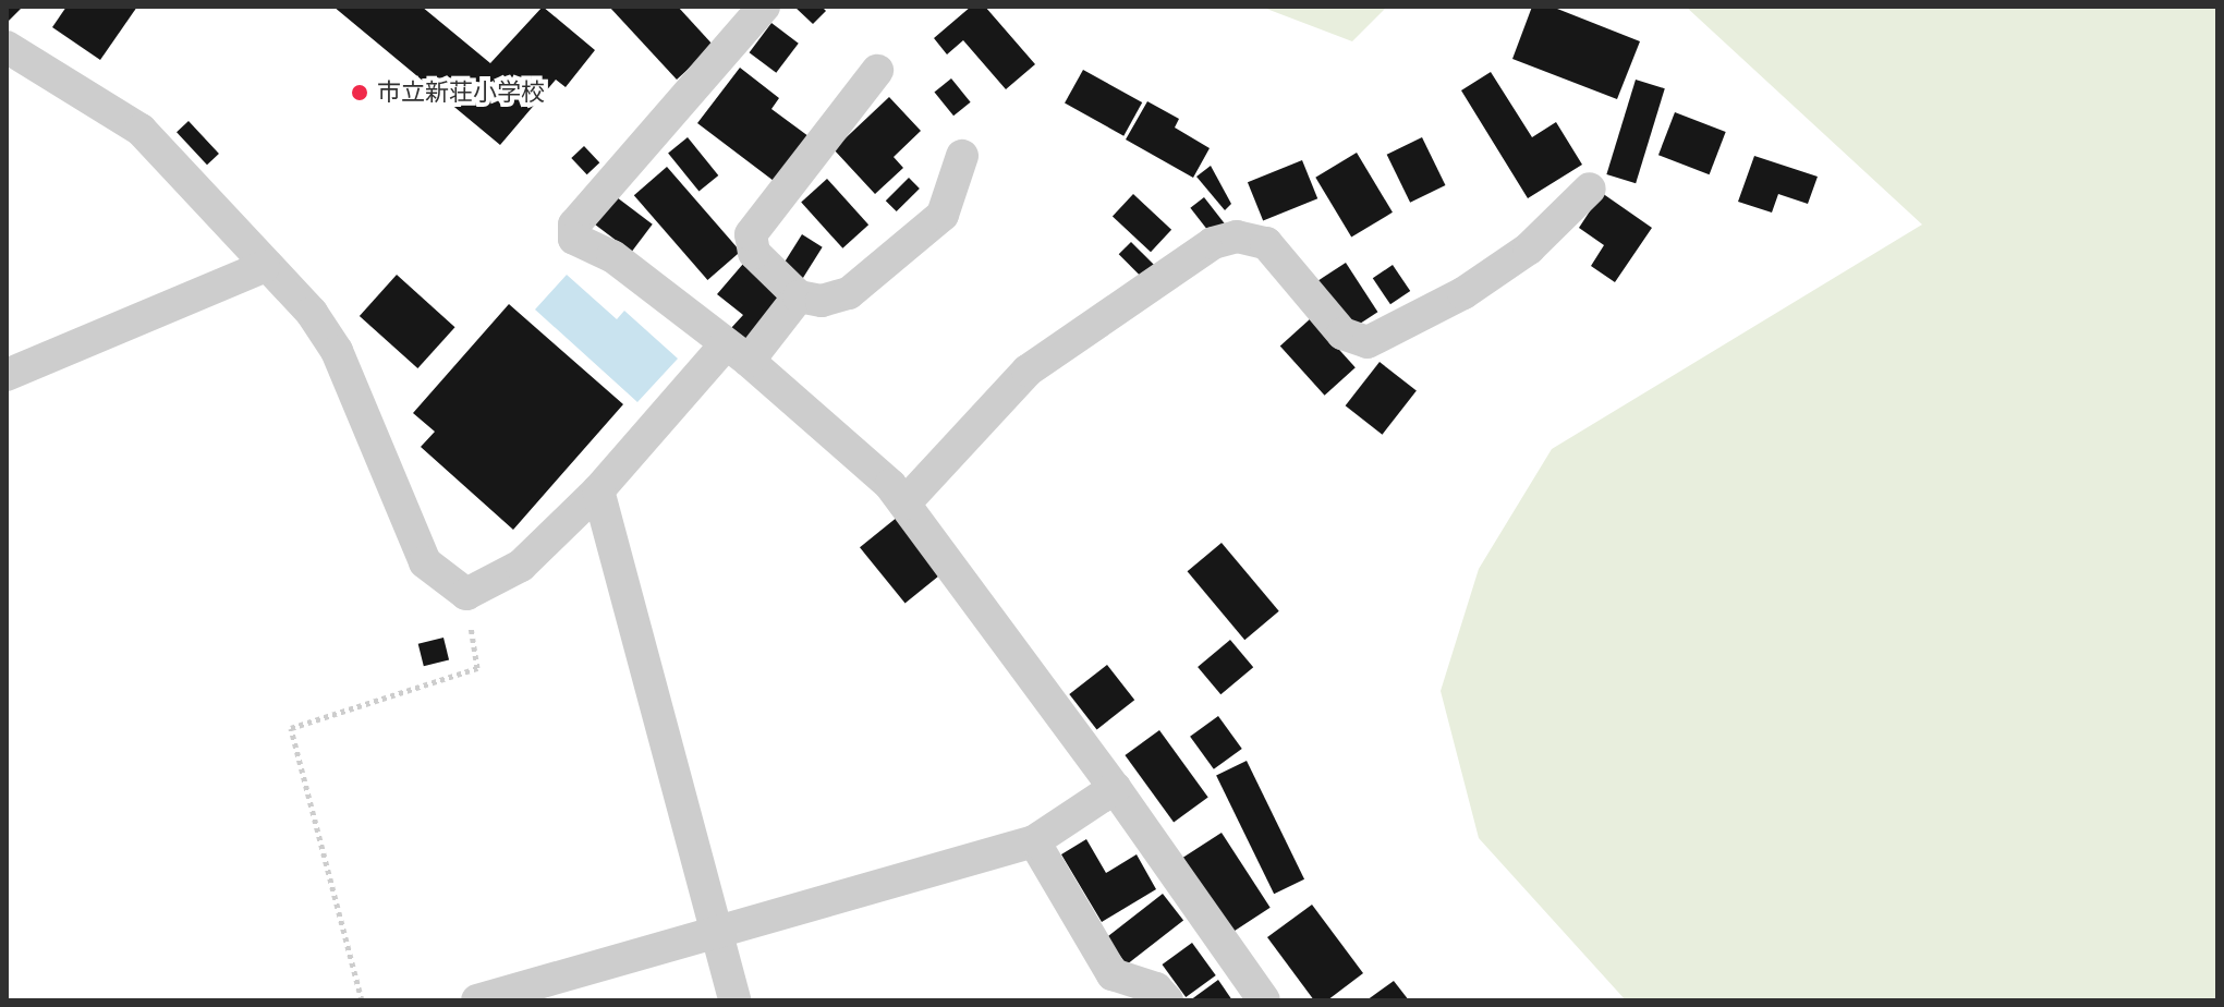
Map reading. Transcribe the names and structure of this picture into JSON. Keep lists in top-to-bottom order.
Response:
{
  "places": ["市立新荘小学校"]
}
